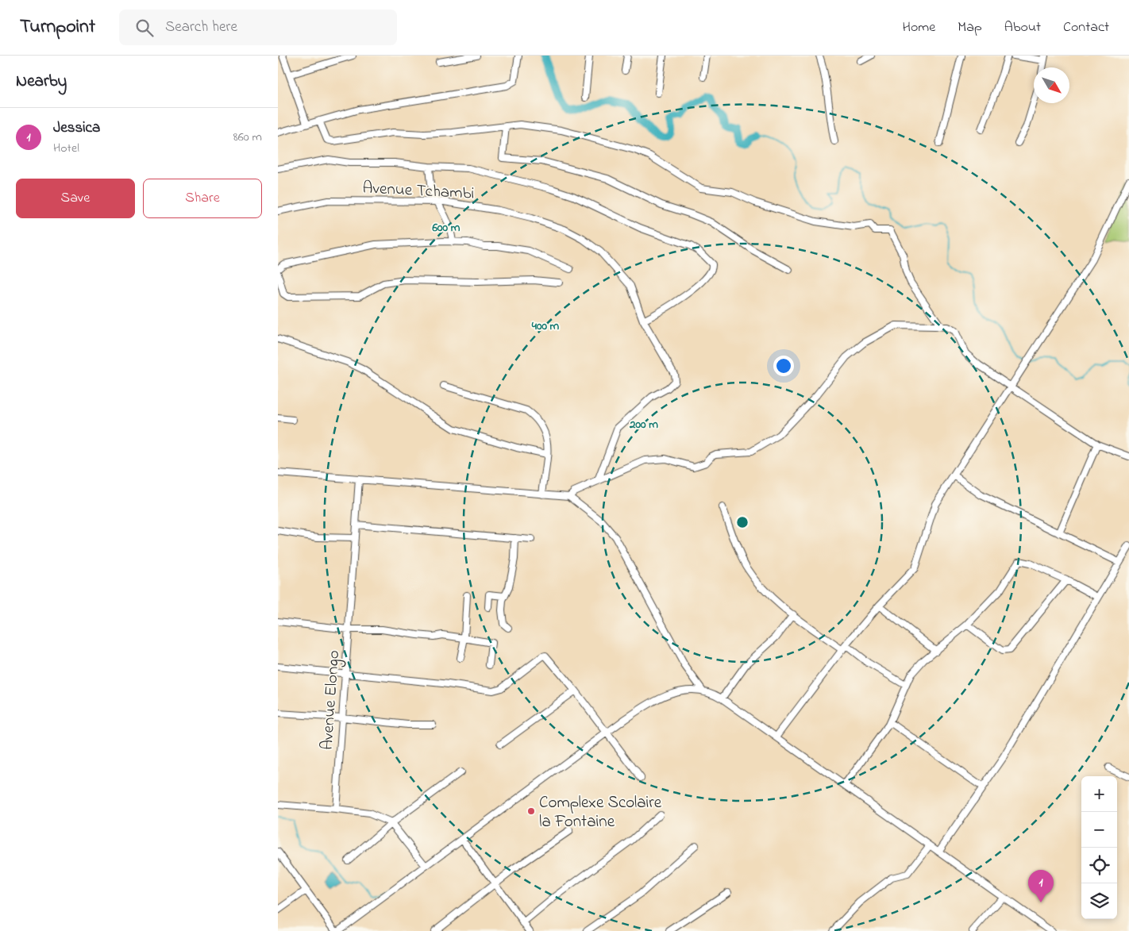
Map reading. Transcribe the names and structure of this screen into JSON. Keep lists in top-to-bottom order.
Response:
{
  "streets": {
    "street": ["Avenue Tchambi", "Avenue Elongo"]
  },
  "places": ["Complexe Scolaire la Fontaine"],
  "north": "bottom right",
  "page": {
    "header": "Turnpoint",
    "search": "Search here",
    "nav": [
      "Home",
      "Map",
      "About",
      "Contact"
    ],
    "heading": "Nearby",
    "list": [
      {
        "mark": "1",
        "name": "Jessica",
        "note": "Hotel",
        "value": "860 m"
      }
    ],
    "buttons": ["Save", "Share"],
    "map_buttons": ["+", "−"],
    "pins": "1"
  },
  "rings": ["600 m", "400 m", "200 m"]
}
